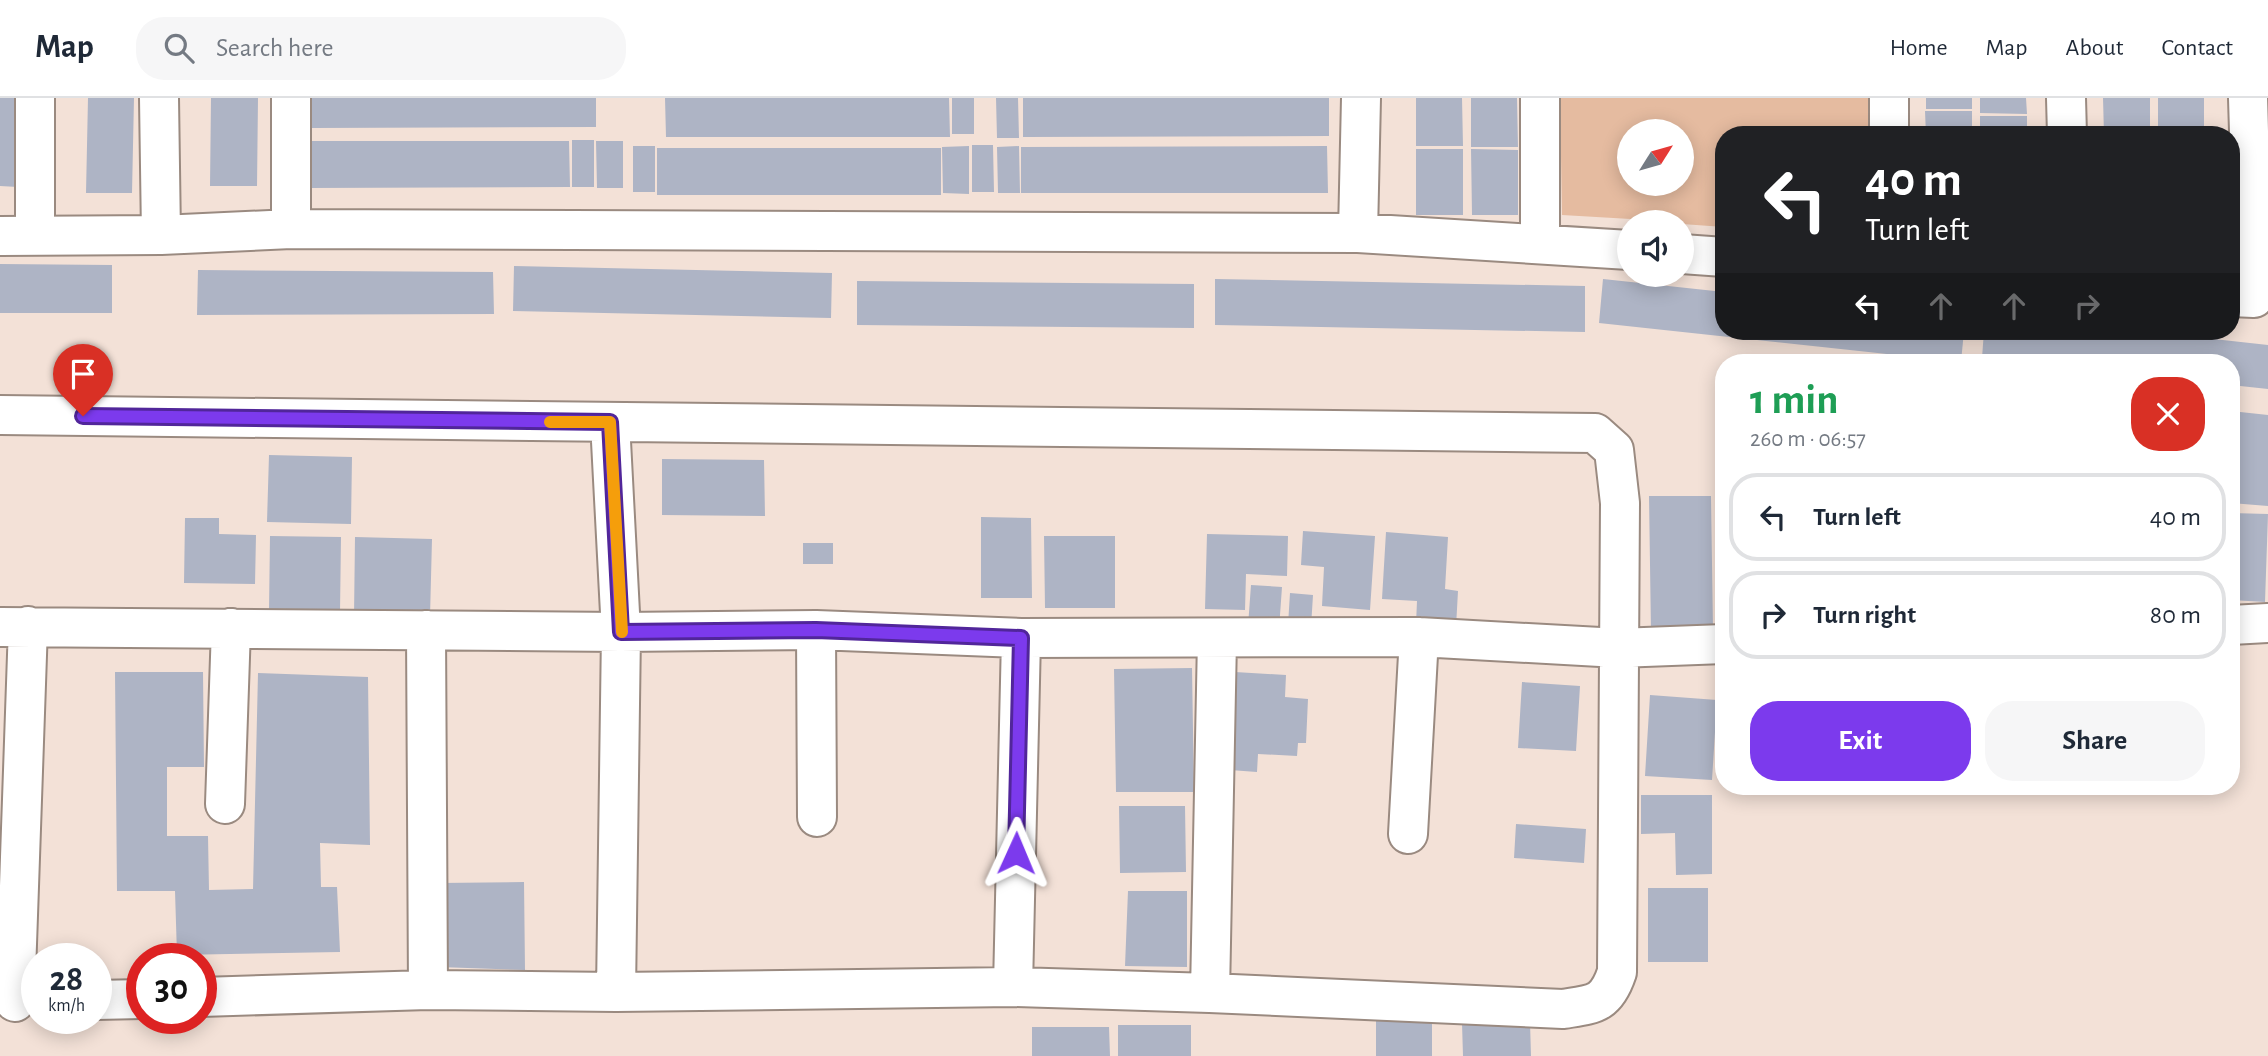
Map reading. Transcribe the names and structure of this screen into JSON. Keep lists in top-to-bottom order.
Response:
{
  "north": "top right",
  "page": {
    "header": "Map",
    "search": "Search here",
    "nav": [
      "Home",
      "Map",
      "About",
      "Contact"
    ],
    "turn": ["40 m", "Turn left"],
    "heading": ["1 min", "260 m · 06:57"],
    "list": [
      {
        "name": "Turn left",
        "value": "40 m"
      },
      {
        "name": "Turn right",
        "value": "80 m"
      }
    ],
    "buttons": ["Exit", "Share"],
    "speed": "28 km/h",
    "limit": "30"
  }
}
